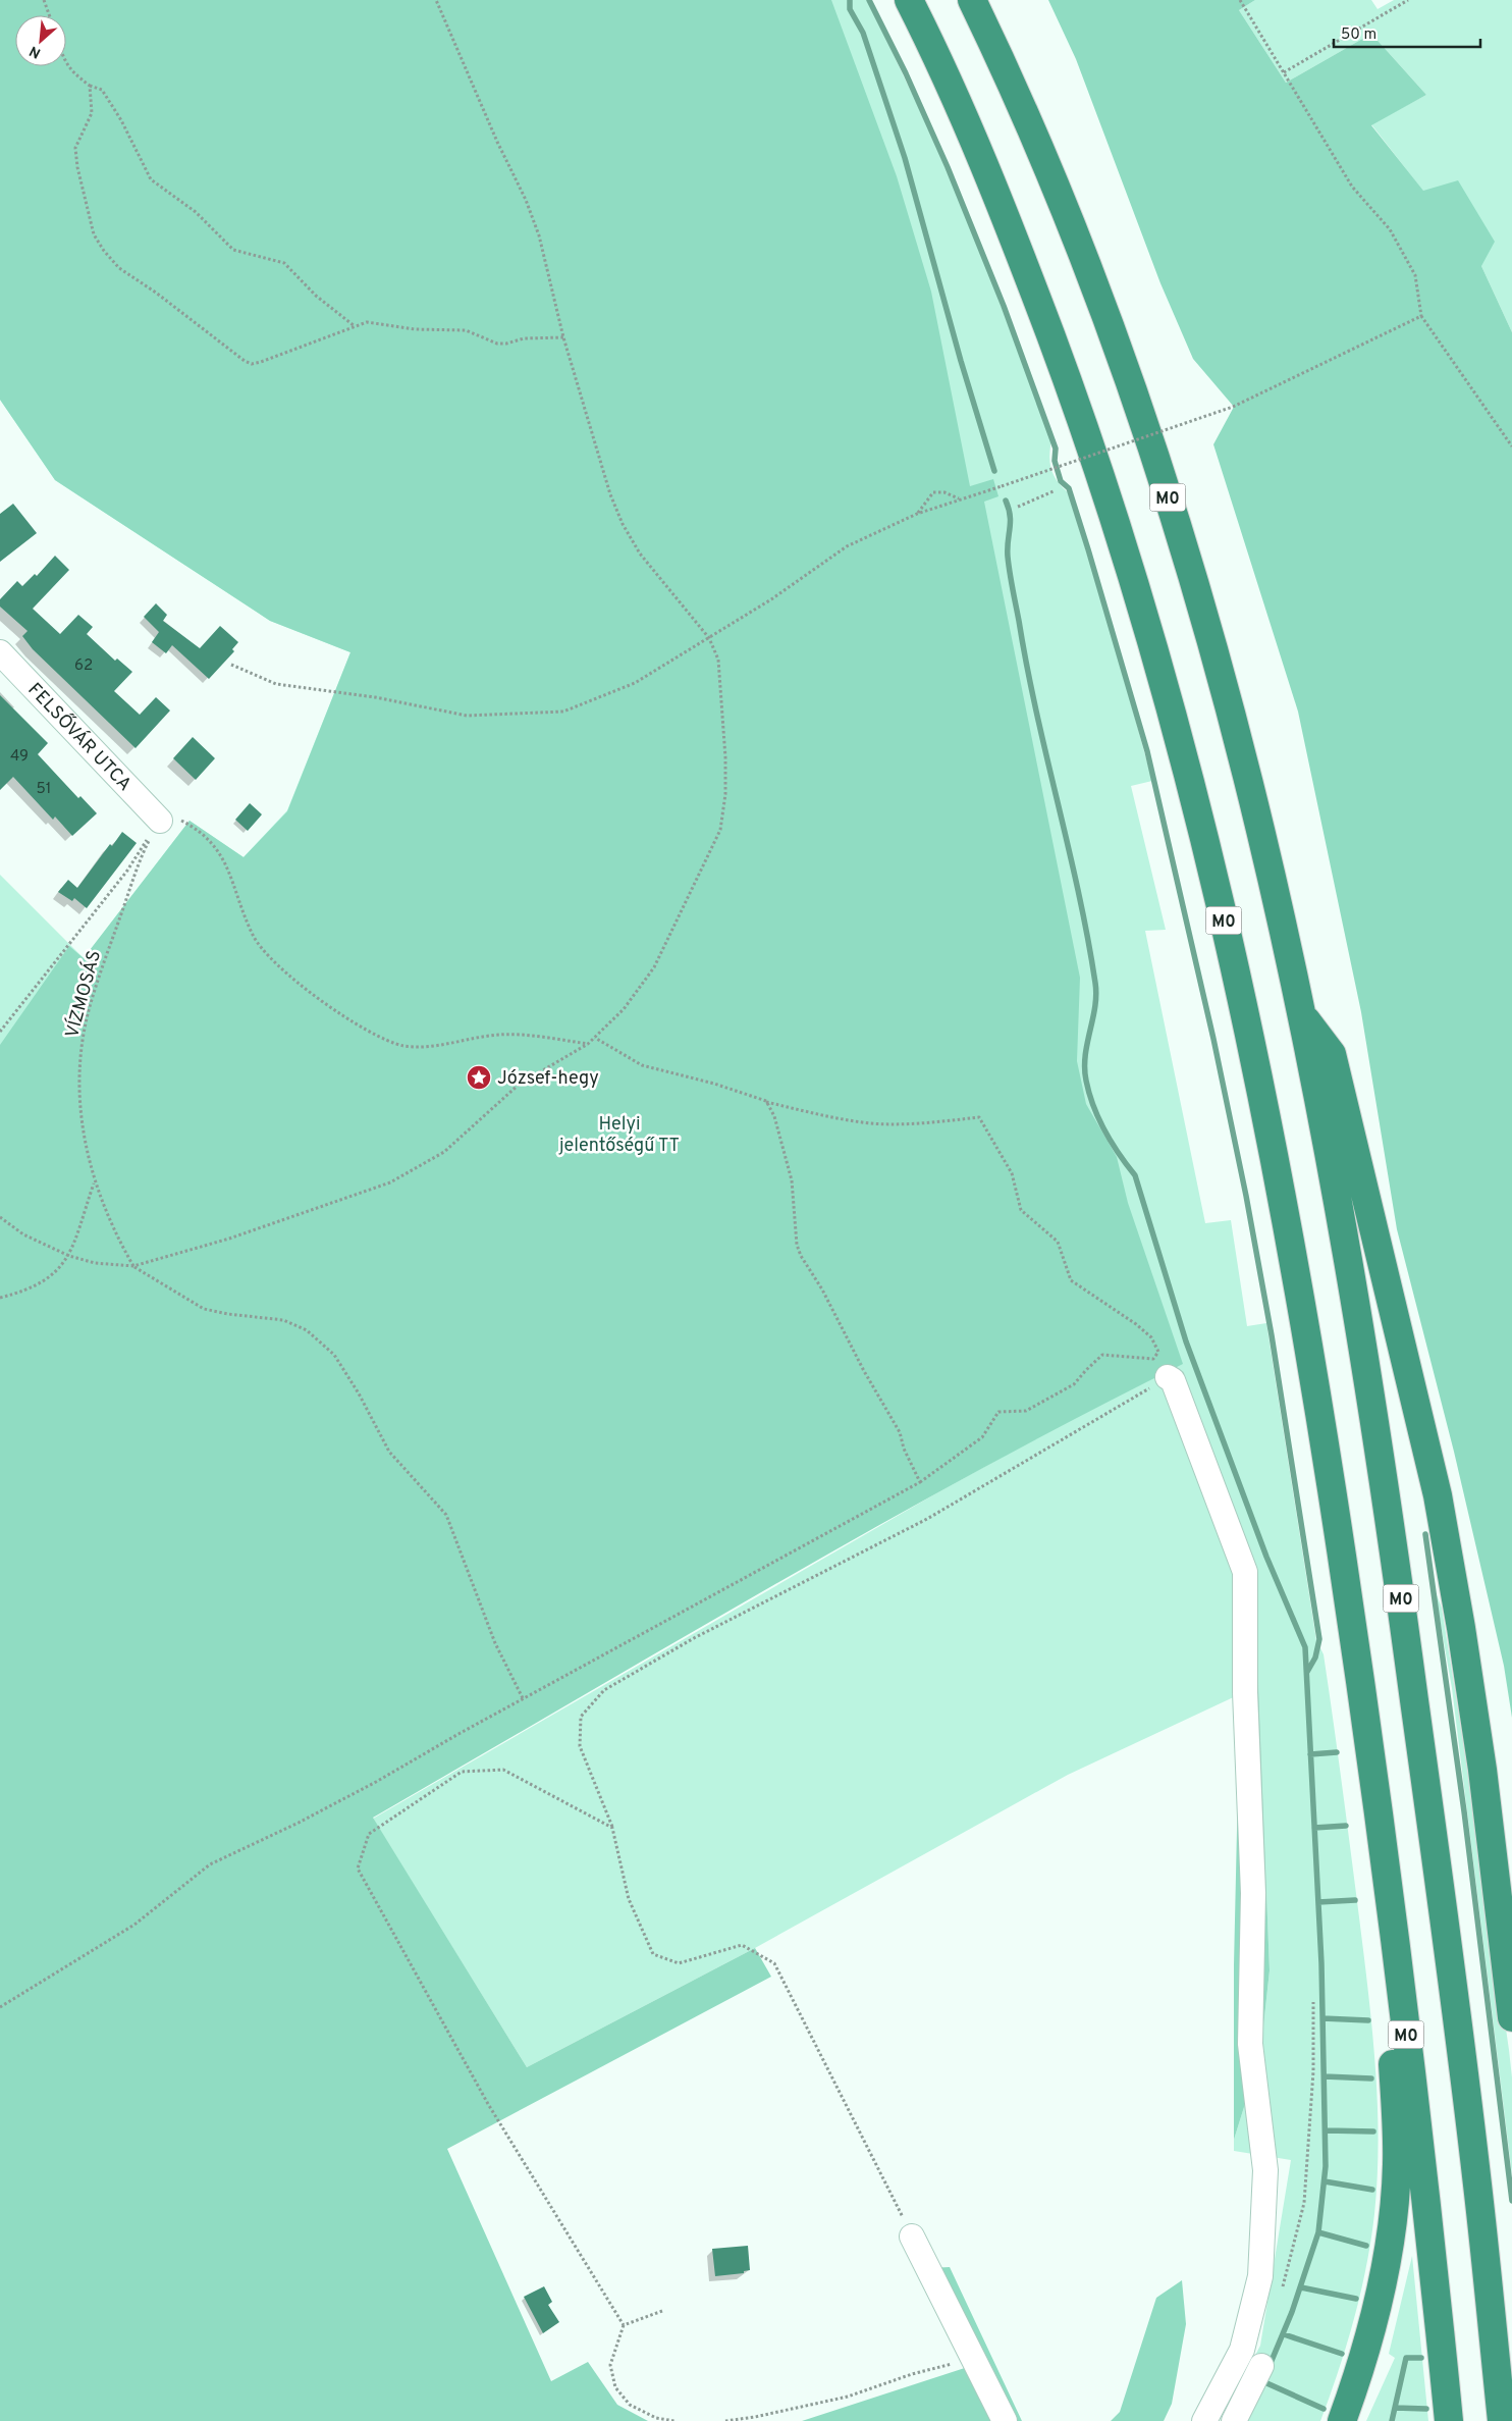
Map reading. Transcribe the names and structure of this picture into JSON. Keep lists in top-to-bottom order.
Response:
{
  "streets": {
    "highway": ["M0"],
    "street": ["FELSŐVÁR UTCA"],
    "path": ["VÍZMOSÁS"]
  },
  "crossings": [
    ["FELSŐVÁR UTCA", "VÍZMOSÁS"]
  ],
  "parks": ["Helyi jelentőségű TT"],
  "places": {
    "place": ["József-hegy"]
  },
  "house_numbers": ["62", "49", "51"],
  "scale_bar": "50 m",
  "north": "bottom left"
}
